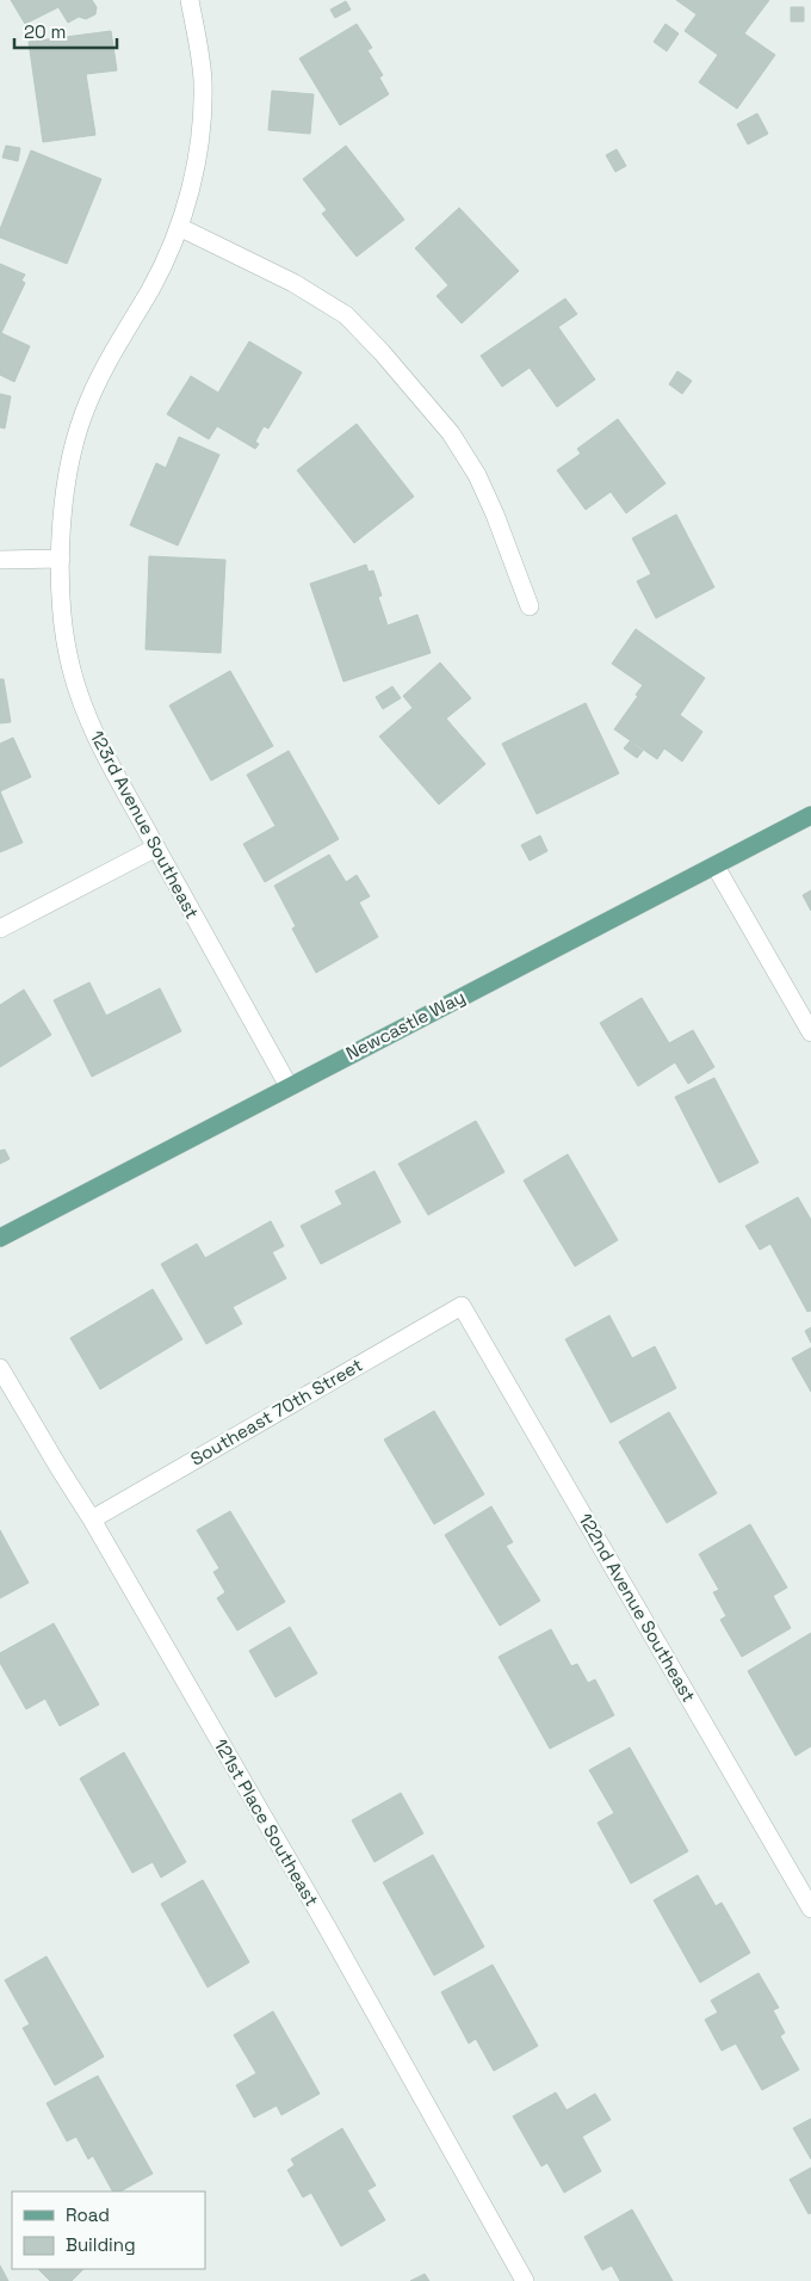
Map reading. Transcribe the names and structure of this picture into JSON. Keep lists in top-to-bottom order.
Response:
{
  "streets": {
    "main road": ["Newcastle Way"],
    "street": [
      "123rd Avenue Southeast",
      "Southeast 70th Street",
      "122nd Avenue Southeast",
      "121st Place Southeast"
    ]
  },
  "crossings": [
    ["123rd Avenue Southeast", "Newcastle Way"],
    ["Southeast 70th Street", "122nd Avenue Southeast"],
    ["Southeast 70th Street", "121st Place Southeast"]
  ],
  "legend": ["Road", "Building"],
  "scale_bar": "20 m"
}
